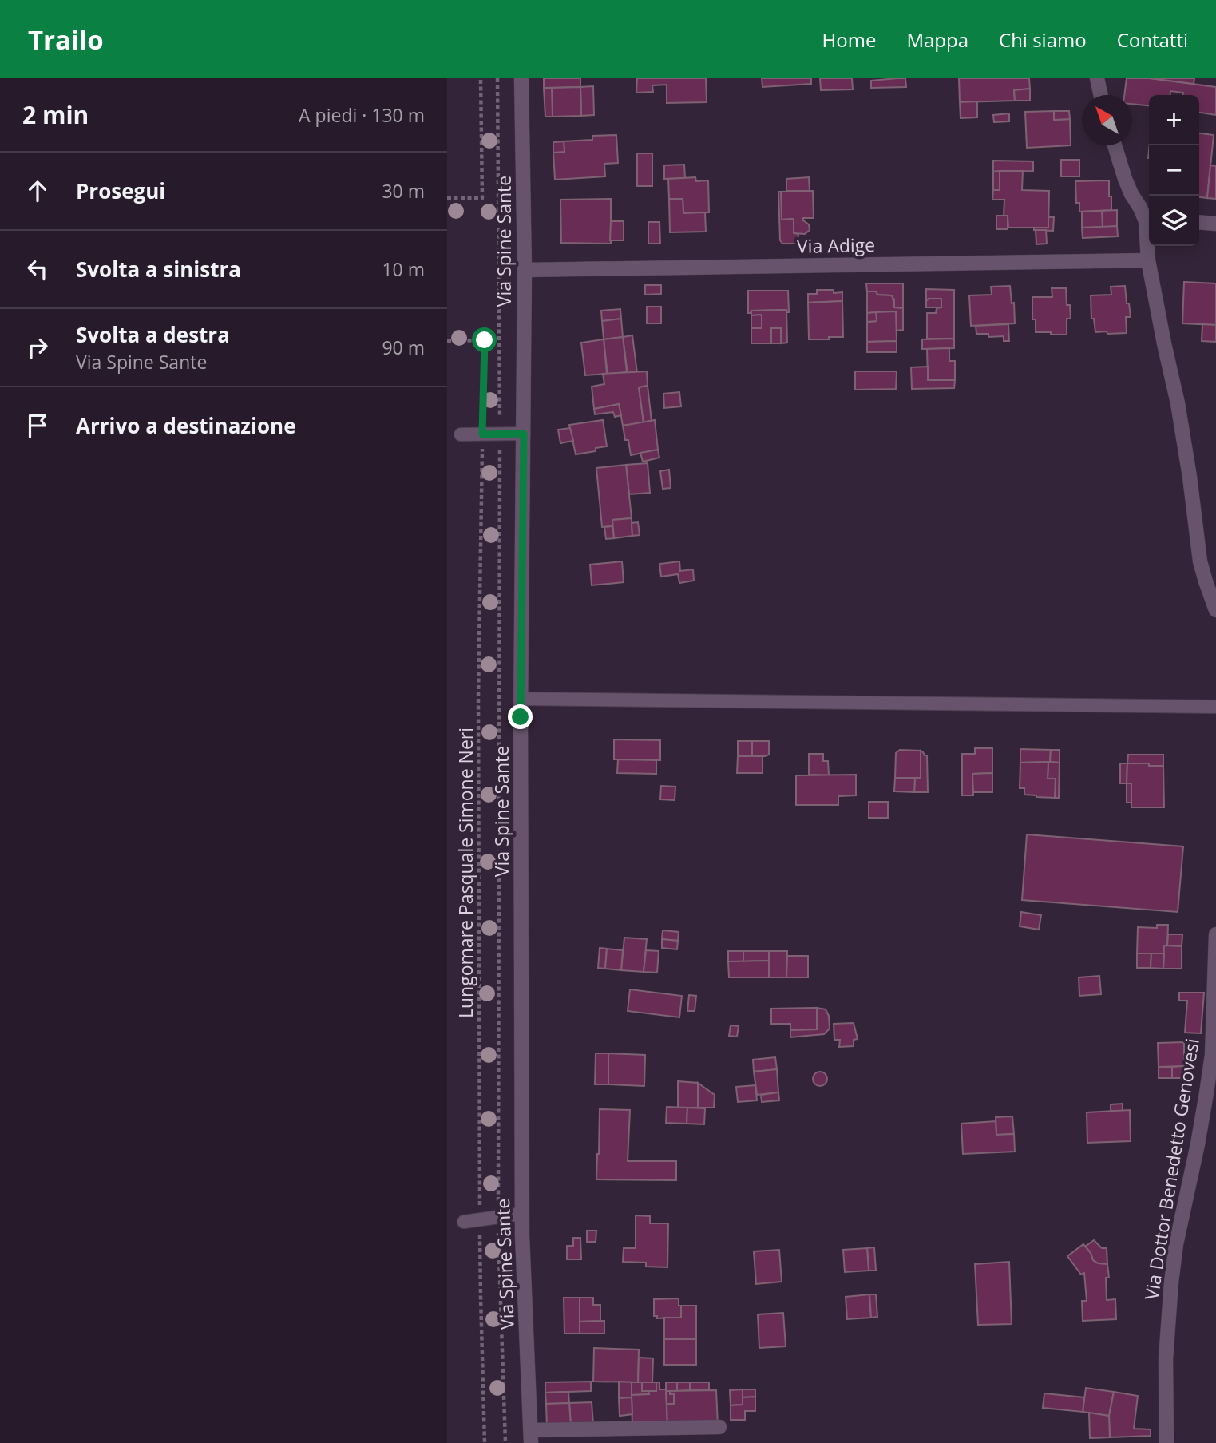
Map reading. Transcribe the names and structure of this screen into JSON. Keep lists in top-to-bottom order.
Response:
{
  "streets": {
    "street": ["Via Spine Sante", "Via Adige", "Via Dottor Benedetto Genovesi"],
    "path": ["Lungomare Pasquale Simone Neri"]
  },
  "crossings": [
    ["Via Spine Sante", "Via Adige"]
  ],
  "north": "top left",
  "page": {
    "header": "Trailo",
    "nav": [
      "Home",
      "Mappa",
      "Chi siamo",
      "Contatti"
    ],
    "heading": ["2 min", "A piedi · 130 m"],
    "map_buttons": ["+", "−"],
    "list": [
      ["Prosegui", "30 m"],
      ["Svolta a sinistra", "10 m"],
      ["Svolta a destra", "Via Spine Sante", "90 m"],
      "Arrivo a destinazione"
    ]
  }
}
